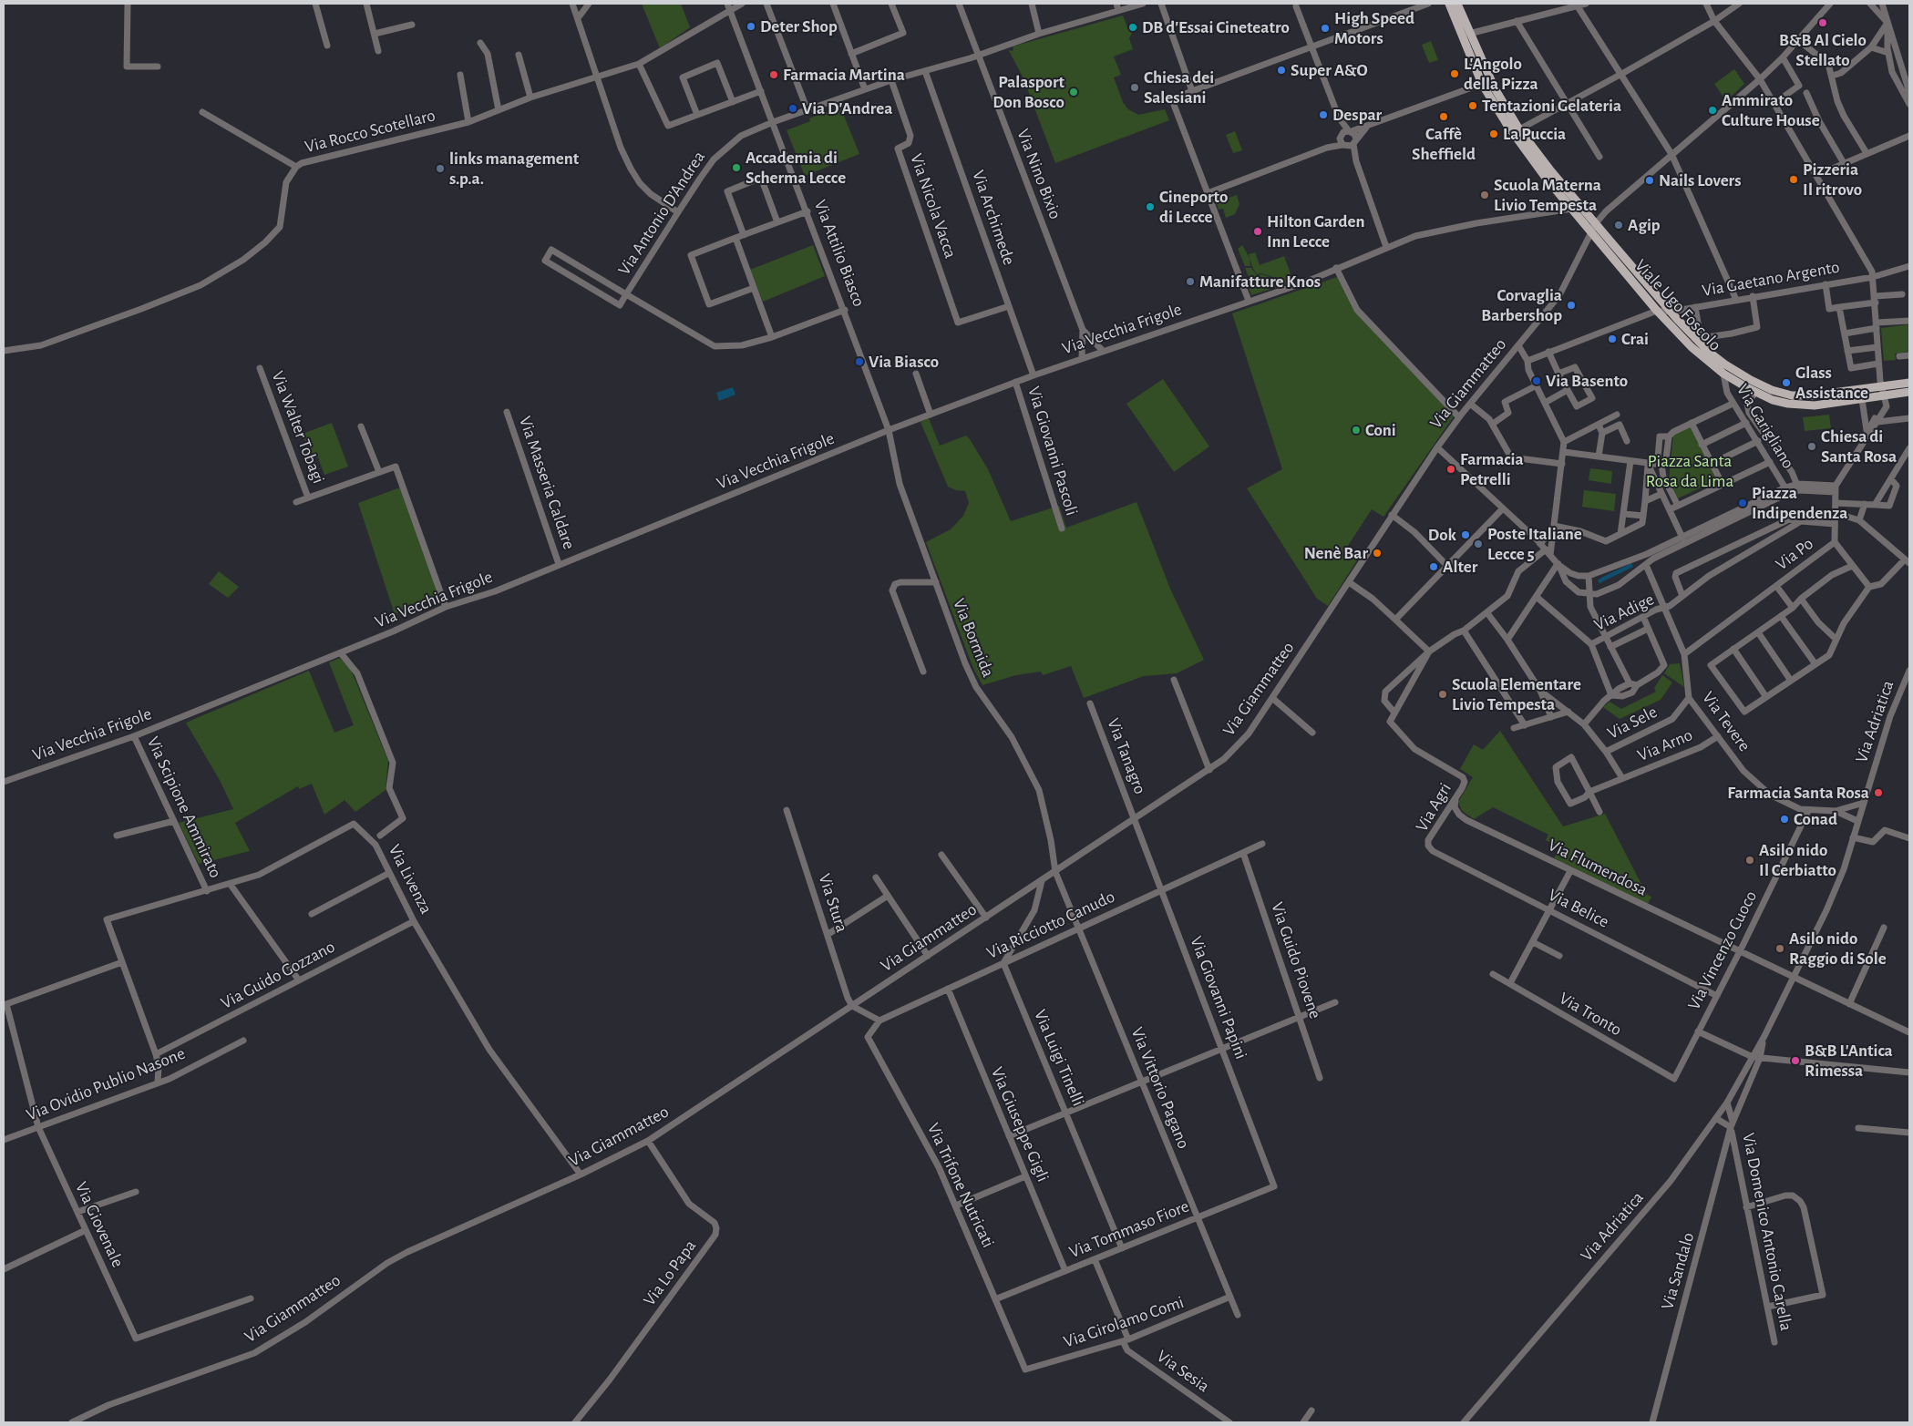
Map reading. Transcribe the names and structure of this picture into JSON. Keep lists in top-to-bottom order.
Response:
{
  "streets": {
    "main road": ["Viale Ugo Foscolo"],
    "street": [
      "Via Rocco Scotellaro",
      "Via Nino Bixio",
      "Via Nicola Vacca",
      "Via Antonio D'Andrea",
      "Via Archimede",
      "Via Attilio Biasco",
      "Via Gaetano Argento",
      "Via Vecchia Frigole",
      "Via Giammatteo",
      "Via Garigliano",
      "Via Walter Tobagi",
      "Via Giovanni Pascoli",
      "Via Masseria Caldare",
      "Via Po",
      "Via Adige",
      "Via Bormida",
      "Via Tevere",
      "Via Adriatica",
      "Via Sele",
      "Via Arno",
      "Via Tanagro",
      "Via Scipione Ammirato",
      "Via Agri",
      "Via Flumendosa",
      "Via Livenza",
      "Via Stura",
      "Via Belice",
      "Via Ricciotto Canudo",
      "Via Vincenzo Cuoco",
      "Via Guido Piovene",
      "Via Guido Gozzano",
      "Via Giovanni Papini",
      "Via Tronto",
      "Via Luigi Tinelli",
      "Via Ovidio Publio Nasone",
      "Via Vittorio Pagano",
      "Via Giuseppe Gigli",
      "Via Trifone Nutricati",
      "Via Giovenale",
      "Via Tommaso Fiore",
      "Via Domenico Antonio Carella",
      "Via Sandalo",
      "Via Lo Papa",
      "Via Girolamo Comi",
      "Via Sesia"
    ]
  },
  "crossings": [
    ["Via Rocco Scotellaro", "Via Attilio Biasco"],
    ["Via Nino Bixio", "Via Antonio D'Andrea"],
    ["Via Nino Bixio", "Via Vecchia Frigole"],
    ["Via Nicola Vacca", "Via Antonio D'Andrea"],
    ["Via Nicola Vacca", "Via Archimede"],
    ["Via Antonio D'Andrea", "Via Archimede"],
    ["Via Antonio D'Andrea", "Via Attilio Biasco"],
    ["Via Archimede", "Via Vecchia Frigole"],
    ["Via Attilio Biasco", "Via Vecchia Frigole"],
    ["Via Attilio Biasco", "Via Bormida"],
    ["Via Gaetano Argento", "Viale Ugo Foscolo"],
    ["Viale Ugo Foscolo", "Via Vecchia Frigole"],
    ["Viale Ugo Foscolo", "Via Giammatteo"],
    ["Viale Ugo Foscolo", "Via Garigliano"],
    ["Via Vecchia Frigole", "Via Giovanni Pascoli"],
    ["Via Vecchia Frigole", "Via Masseria Caldare"],
    ["Via Vecchia Frigole", "Via Bormida"],
    ["Via Vecchia Frigole", "Via Scipione Ammirato"],
    ["Via Giammatteo", "Via Bormida"],
    ["Via Giammatteo", "Via Tanagro"],
    ["Via Giammatteo", "Via Livenza"],
    ["Via Giammatteo", "Via Stura"],
    ["Via Giammatteo", "Via Giovanni Papini"],
    ["Via Giammatteo", "Via Vittorio Pagano"],
    ["Via Giammatteo", "Via Lo Papa"],
    ["Via Po", "Via Tevere"],
    ["Via Adige", "Via Tevere"],
    ["Via Bormida", "Via Vittorio Pagano"],
    ["Via Tevere", "Via Sele"],
    ["Via Tevere", "Via Arno"],
    ["Via Tevere", "Via Vincenzo Cuoco"],
    ["Via Adriatica", "Via Flumendosa"],
    ["Via Adriatica", "Via Domenico Antonio Carella"],
    ["Via Adriatica", "Via Sandalo"],
    ["Via Tanagro", "Via Giovanni Papini"],
    ["Via Scipione Ammirato", "Via Livenza"],
    ["Via Agri", "Via Flumendosa"],
    ["Via Agri", "Via Belice"],
    ["Via Flumendosa", "Via Vincenzo Cuoco"],
    ["Via Livenza", "Via Guido Gozzano"],
    ["Via Belice", "Via Vincenzo Cuoco"],
    ["Via Ricciotto Canudo", "Via Guido Piovene"],
    ["Via Ricciotto Canudo", "Via Giovanni Papini"],
    ["Via Ricciotto Canudo", "Via Luigi Tinelli"],
    ["Via Ricciotto Canudo", "Via Vittorio Pagano"],
    ["Via Ricciotto Canudo", "Via Giuseppe Gigli"],
    ["Via Ricciotto Canudo", "Via Trifone Nutricati"],
    ["Via Vincenzo Cuoco", "Via Tronto"],
    ["Via Giovanni Papini", "Via Tommaso Fiore"],
    ["Via Luigi Tinelli", "Via Tommaso Fiore"],
    ["Via Ovidio Publio Nasone", "Via Giovenale"],
    ["Via Vittorio Pagano", "Via Tommaso Fiore"],
    ["Via Vittorio Pagano", "Via Girolamo Comi"],
    ["Via Giuseppe Gigli", "Via Tommaso Fiore"],
    ["Via Trifone Nutricati", "Via Tommaso Fiore"],
    ["Via Trifone Nutricati", "Via Girolamo Comi"],
    ["Via Tommaso Fiore", "Via Sesia"],
    ["Via Domenico Antonio Carella", "Via Sandalo"],
    ["Via Girolamo Comi", "Via Sesia"]
  ],
  "parks": ["Piazza Santa Rosa da Lima"],
  "places": [
    "B&B Al Cielo Stellato",
    "Deter Shop",
    "DB d'Essai Cineteatro",
    "High Speed Motors",
    "Super A&O",
    "L'Angolo della Pizza",
    "Farmacia Martina",
    "Chiesa dei Salesiani",
    "Palasport Don Bosco",
    "Tentazioni Gelateria",
    "Via D'Andrea",
    "Ammirato Culture House",
    "Despar",
    "Caffè Sheffield",
    "La Puccia",
    "Accademia di Scherma Lecce",
    "links management s.p.a.",
    "Pizzeria Il ritrovo",
    "Nails Lovers",
    "Scuola Materna Livio Tempesta",
    "Cineporto di Lecce",
    "Agip",
    "Hilton Garden Inn Lecce",
    "Manifatture Knos",
    "Corvaglia Barbershop",
    "Crai",
    "Via Biasco",
    "Via Basento",
    "Glass Assistance",
    "Coni",
    "Chiesa di Santa Rosa",
    "Farmacia Petrelli",
    "Piazza Indipendenza",
    "Dok",
    "Poste Italiane Lecce 5",
    "Nenè Bar",
    "Alter",
    "Scuola Elementare Livio Tempesta",
    "Farmacia Santa Rosa",
    "Conad",
    "Asilo nido Il Cerbiatto",
    "Asilo nido Raggio di Sole",
    "B&B L'Antica Rimessa"
  ]
}
